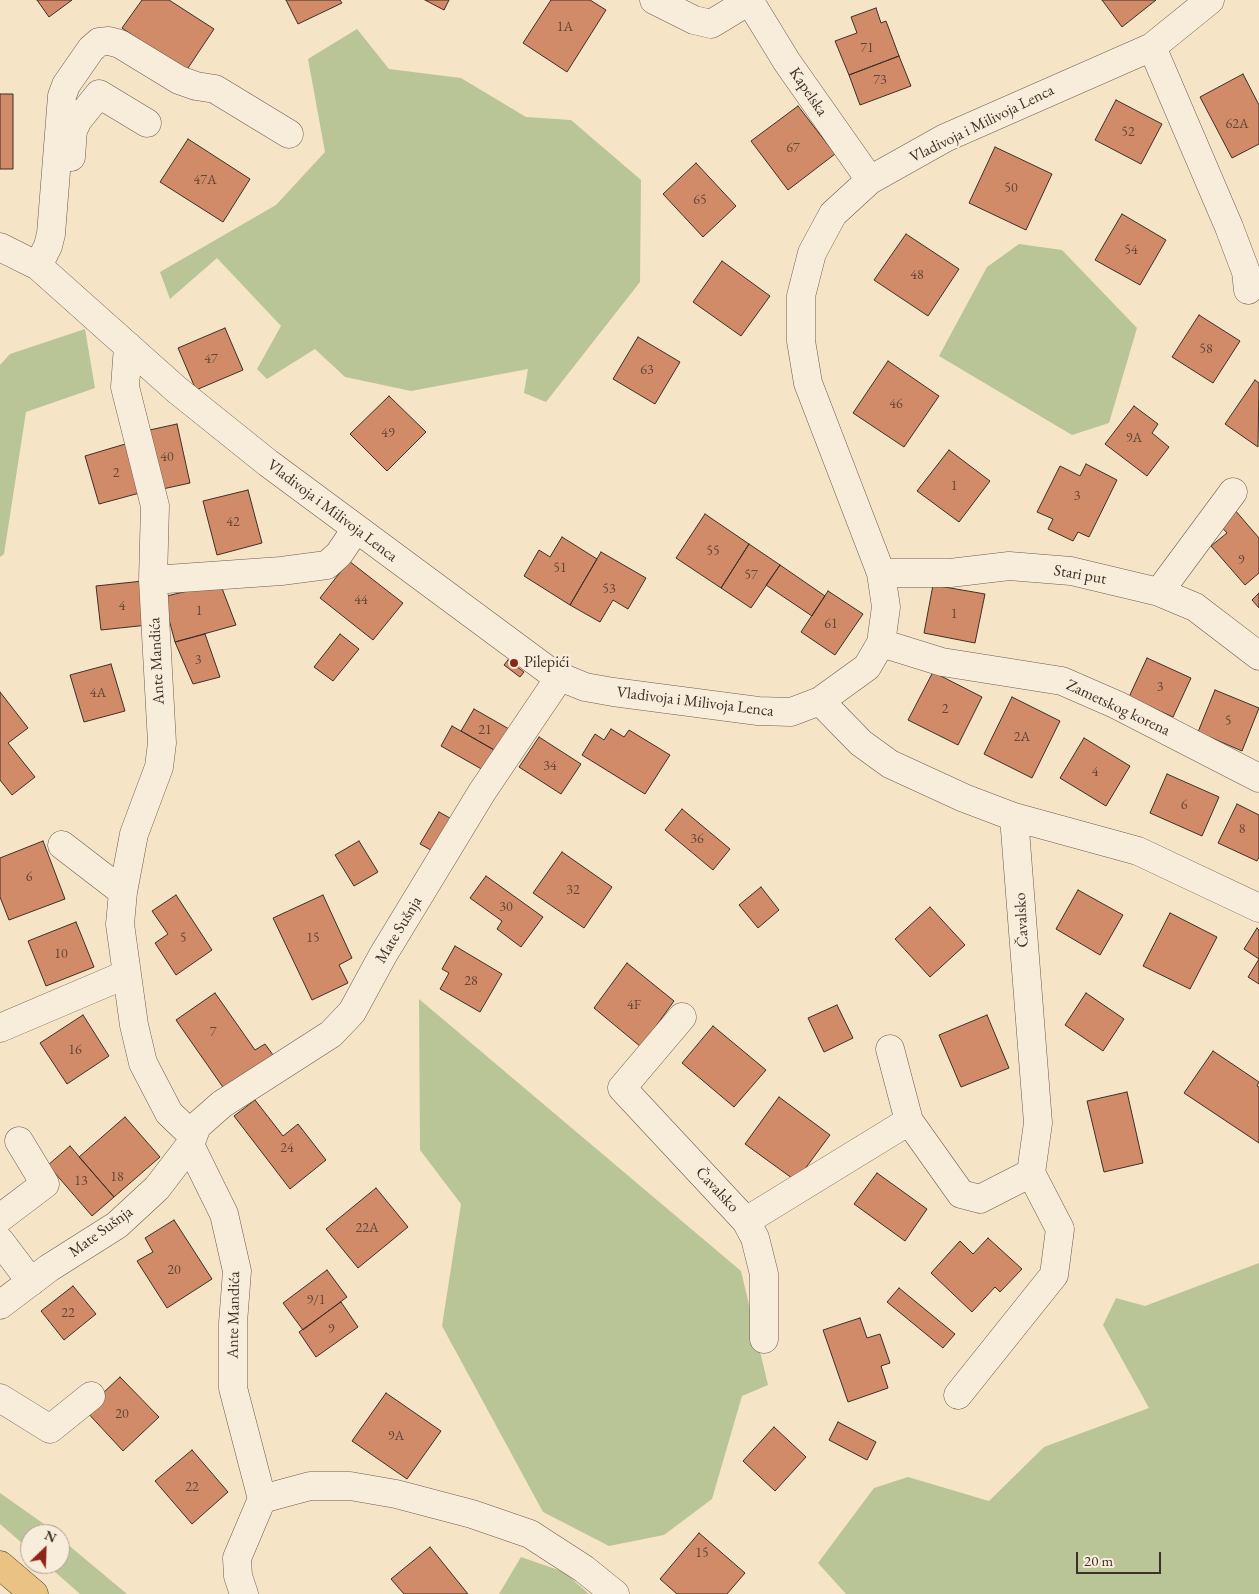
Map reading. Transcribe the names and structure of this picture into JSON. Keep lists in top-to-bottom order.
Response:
{
  "streets": {
    "street": [
      "Kapelska",
      "Vladivoja i Milivoja Lenca",
      "Stari put",
      "Ante Mandića",
      "Zametskog korena",
      "Čavalsko",
      "Mate Sušnja"
    ]
  },
  "crossings": [
    ["Kapelska", "Vladivoja i Milivoja Lenca"],
    ["Vladivoja i Milivoja Lenca", "Stari put"],
    ["Vladivoja i Milivoja Lenca", "Ante Mandića"],
    ["Vladivoja i Milivoja Lenca", "Zametskog korena"],
    ["Vladivoja i Milivoja Lenca", "Mate Sušnja"],
    ["Ante Mandića", "Mate Sušnja"]
  ],
  "places": ["Pilepići"],
  "house_numbers": [
    "1A",
    "71",
    "73",
    "62A",
    "52",
    "67",
    "47A",
    "50",
    "65",
    "54",
    "48",
    "58",
    "47",
    "63",
    "46",
    "49",
    "9A",
    "40",
    "2",
    "1",
    "3",
    "42",
    "55",
    "9",
    "51",
    "57",
    "53",
    "44",
    "4",
    "1",
    "1",
    "61",
    "3",
    "3",
    "4A",
    "2",
    "5",
    "21",
    "2A",
    "34",
    "4",
    "6",
    "8",
    "36",
    "6",
    "32",
    "30",
    "5",
    "15",
    "10",
    "28",
    "4F",
    "7",
    "16",
    "24",
    "18",
    "13",
    "22A",
    "20",
    "9/1",
    "22",
    "9",
    "20",
    "9A",
    "22",
    "15"
  ],
  "scale_bar": "20 m",
  "north": "top right"
}
